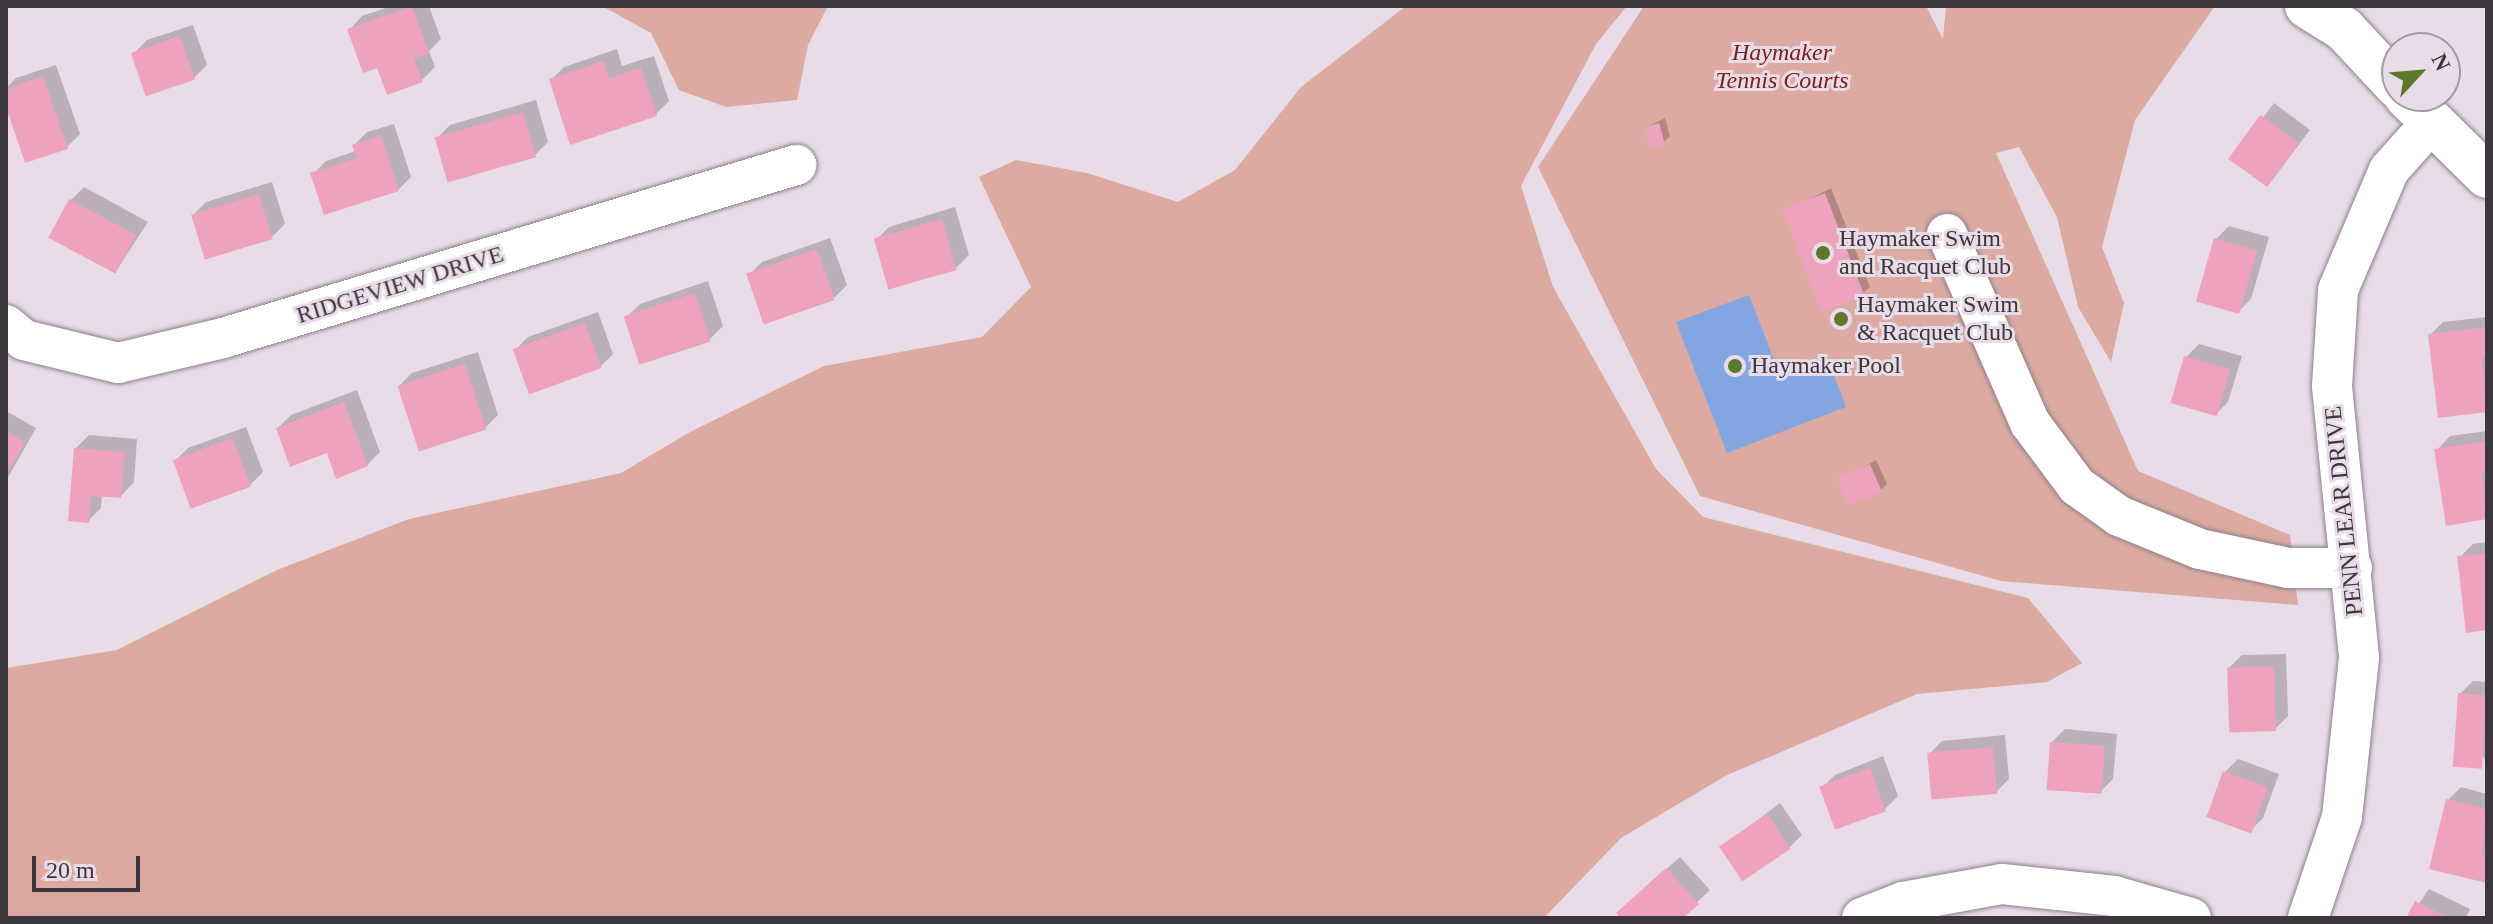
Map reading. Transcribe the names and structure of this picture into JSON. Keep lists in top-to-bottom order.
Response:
{
  "streets": {
    "street": ["RIDGEVIEW DRIVE", "PENN LEAR DRIVE"]
  },
  "parks": ["Haymaker Tennis Courts"],
  "places": ["Haymaker Swim and Racquet Club", "Haymaker Swim & Racquet Club", "Haymaker Pool"],
  "scale_bar": "20 m",
  "north": "top right"
}
